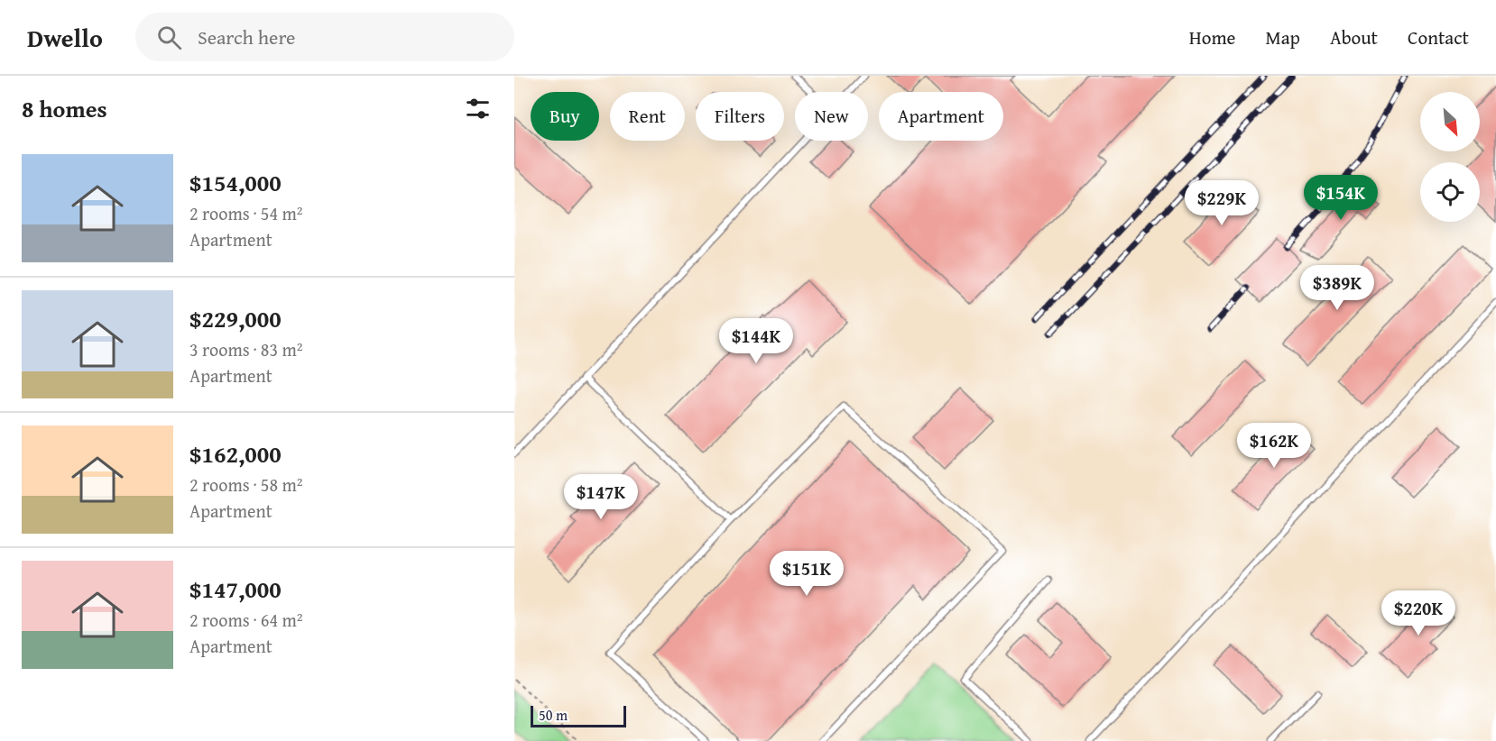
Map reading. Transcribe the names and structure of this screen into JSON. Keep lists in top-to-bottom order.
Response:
{
  "scale_bar": "50 m",
  "north": "bottom right",
  "page": {
    "header": "Dwello",
    "search": "Search here",
    "nav": [
      "Home",
      "Map",
      "About",
      "Contact"
    ],
    "heading": "8 homes",
    "chip": [
      "Buy",
      "Rent",
      "Filters",
      "New",
      "Apartment"
    ],
    "list": [
      {
        "name": "$154,000",
        "note": "2 rooms · 54 m² · Apartment"
      },
      {
        "name": "$229,000",
        "note": "3 rooms · 83 m² · Apartment"
      },
      {
        "name": "$162,000",
        "note": "2 rooms · 58 m² · Apartment"
      },
      {
        "name": "$147,000",
        "note": "2 rooms · 64 m² · Apartment"
      }
    ],
    "price": [
      "$154K",
      "$229K",
      "$389K",
      "$144K",
      "$162K",
      "$147K",
      "$151K",
      "$220K"
    ],
    "scale": "50 m"
  }
}
